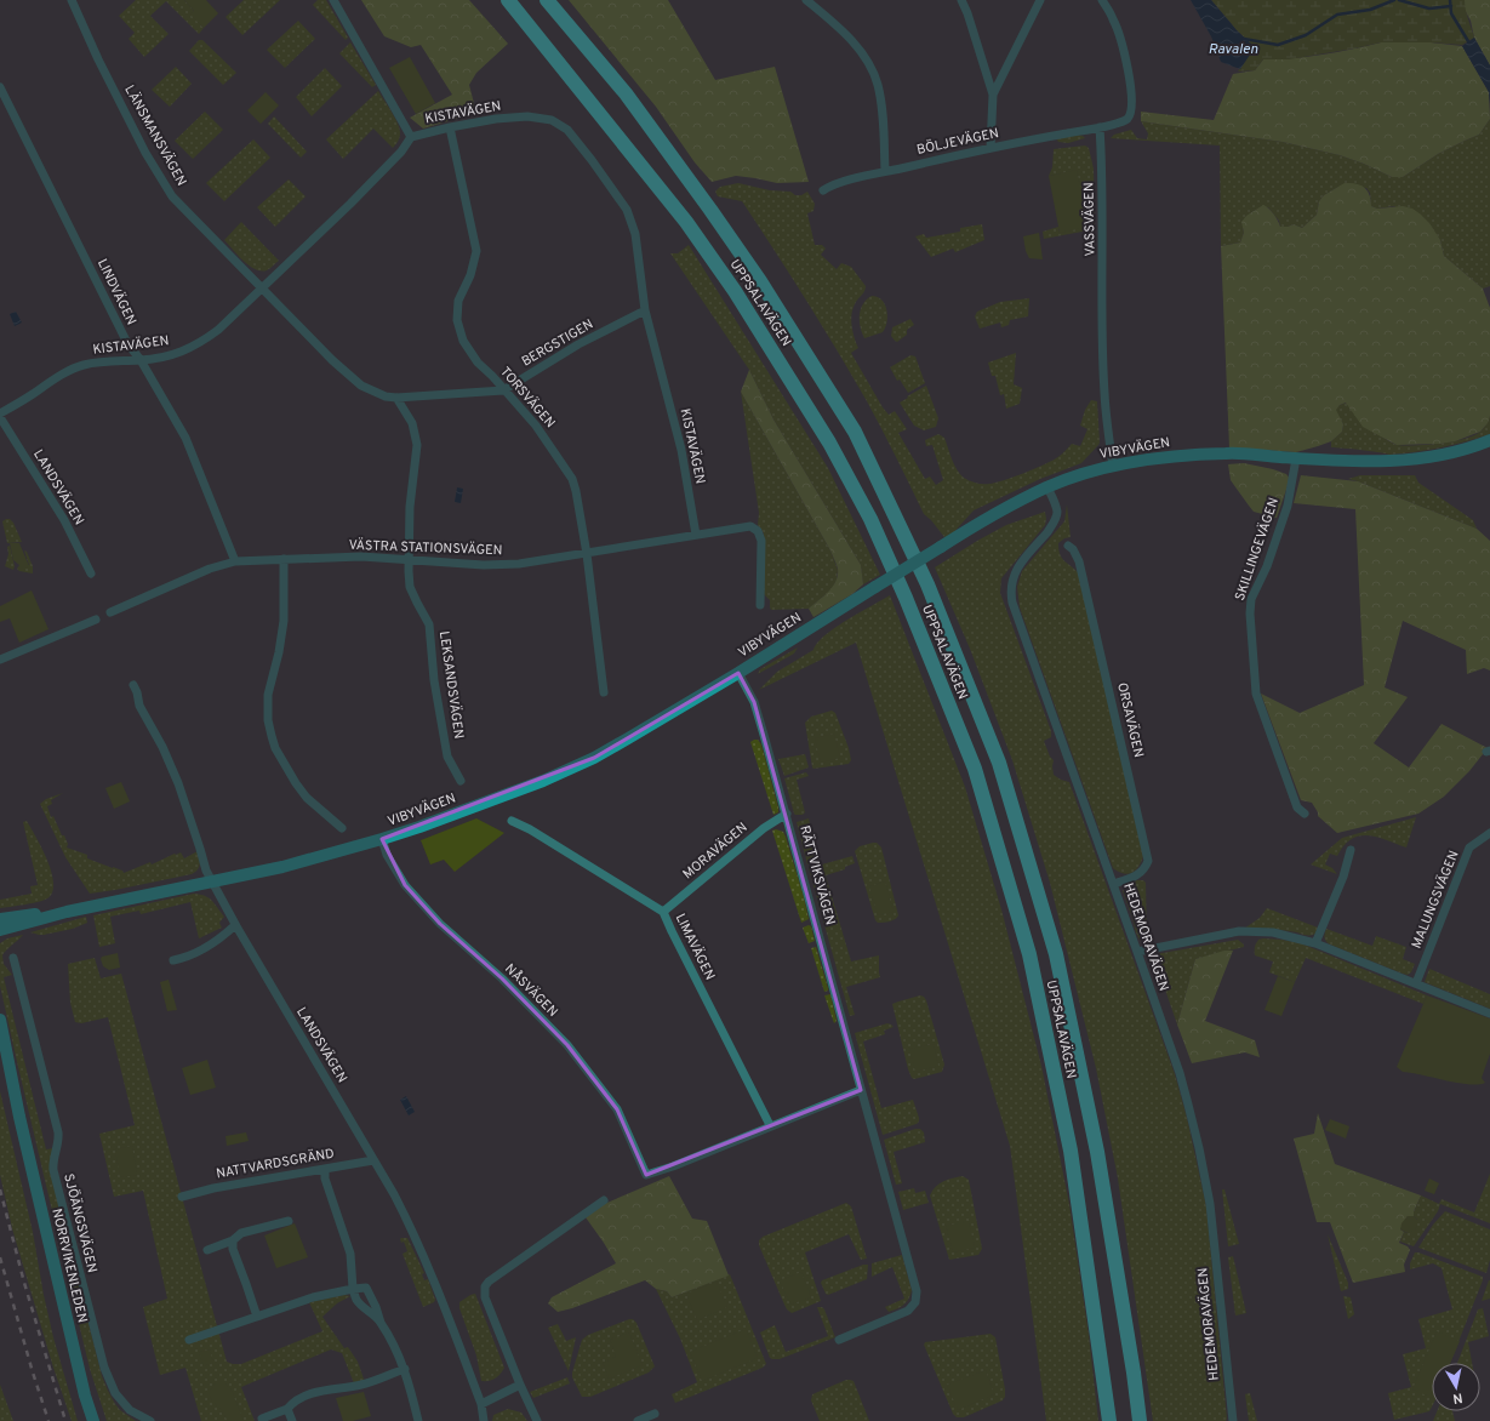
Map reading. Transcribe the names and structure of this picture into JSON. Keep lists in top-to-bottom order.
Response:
{
  "streets": {
    "highway": ["UPPSALAVÄGEN"],
    "street": [
      "KISTAVÄGEN",
      "LÄNSMANSVÄGEN",
      "BÖLJEVÄGEN",
      "VASSVÄGEN",
      "LINDVÄGEN",
      "BERGSTIGEN",
      "TORSVÄGEN",
      "VIBYVÄGEN",
      "LANDSVÄGEN",
      "VÄSTRA STATIONSVÄGEN",
      "SKILLINGEVÄGEN",
      "LEKSANDSVÄGEN",
      "ORSAVÄGEN",
      "MORAVÄGEN",
      "RÄTTVIKSVÄGEN",
      "MALUNGSVÄGEN",
      "HEDEMORAVÄGEN",
      "LIMAVÄGEN",
      "NÅSVÄGEN",
      "NATTVARDSGRÄND",
      "SJÖÄNGSVÄGEN",
      "NORRVIKENLEDEN"
    ]
  },
  "crossings": [
    ["KISTAVÄGEN", "LÄNSMANSVÄGEN"],
    ["KISTAVÄGEN", "LINDVÄGEN"],
    ["KISTAVÄGEN", "BERGSTIGEN"],
    ["KISTAVÄGEN", "TORSVÄGEN"],
    ["KISTAVÄGEN", "VÄSTRA STATIONSVÄGEN"],
    ["BÖLJEVÄGEN", "VASSVÄGEN"],
    ["VASSVÄGEN", "VIBYVÄGEN"],
    ["LINDVÄGEN", "VÄSTRA STATIONSVÄGEN"],
    ["BERGSTIGEN", "TORSVÄGEN"],
    ["BERGSTIGEN", "LEKSANDSVÄGEN"],
    ["TORSVÄGEN", "VÄSTRA STATIONSVÄGEN"],
    ["VIBYVÄGEN", "LANDSVÄGEN"],
    ["VIBYVÄGEN", "SKILLINGEVÄGEN"],
    ["VIBYVÄGEN", "RÄTTVIKSVÄGEN"],
    ["VIBYVÄGEN", "HEDEMORAVÄGEN"],
    ["VIBYVÄGEN", "NÅSVÄGEN"],
    ["LANDSVÄGEN", "NATTVARDSGRÄND"],
    ["VÄSTRA STATIONSVÄGEN", "LEKSANDSVÄGEN"],
    ["ORSAVÄGEN", "HEDEMORAVÄGEN"],
    ["MORAVÄGEN", "RÄTTVIKSVÄGEN"],
    ["MORAVÄGEN", "LIMAVÄGEN"],
    ["LIMAVÄGEN", "NÅSVÄGEN"]
  ],
  "water": ["Ravalen"],
  "north": "bottom"
}
